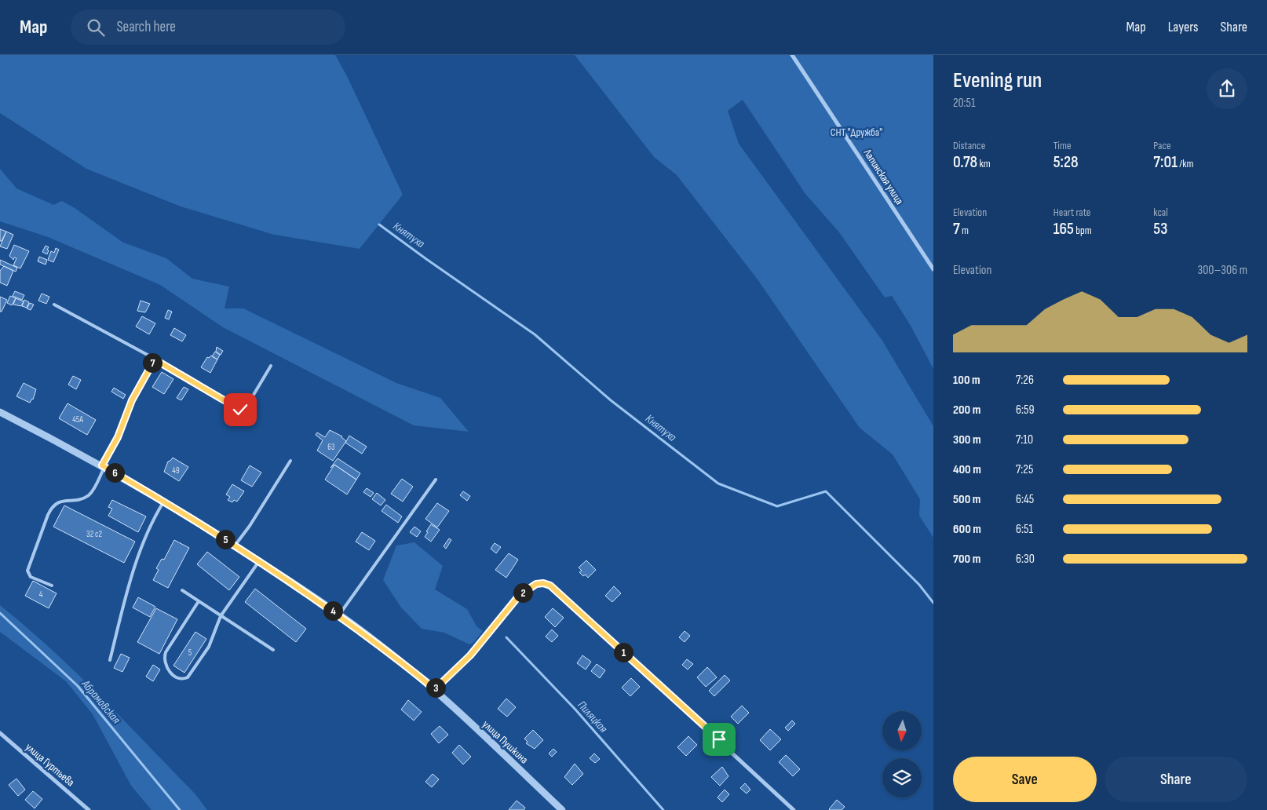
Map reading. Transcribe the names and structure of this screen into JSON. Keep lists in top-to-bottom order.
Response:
{
  "streets": {
    "street": ["Лапинская улица", "улица Пушкина", "улица Гуртьева"]
  },
  "water": ["Княтуха", "Абрамовская", "Пиляцкая"],
  "parks": ["СНТ \"Дружба\""],
  "house_numbers": [
    "45А",
    "63",
    "49",
    "32 с2",
    "4",
    "5"
  ],
  "north": "bottom",
  "page": {
    "header": "Map",
    "search": "Search here",
    "nav": ["Map", "Layers", "Share"],
    "heading": ["Evening run", "20:51"],
    "stats": [
      ["Distance", "0.78 km"],
      ["Time", "5:28"],
      ["Pace", "7:01 /km"],
      ["Elevation", "7 m"],
      ["Heart rate", "165 bpm"],
      ["kcal", "53"]
    ],
    "chart": ["Elevation", "300–306 m"],
    "pins": [
      "7",
      "6",
      "5",
      "2",
      "4",
      "1",
      "3"
    ],
    "list": [
      {
        "name": "100 m",
        "note": "7:26"
      },
      {
        "name": "200 m",
        "note": "6:59"
      },
      {
        "name": "300 m",
        "note": "7:10"
      },
      {
        "name": "400 m",
        "note": "7:25"
      },
      {
        "name": "500 m",
        "note": "6:45"
      },
      {
        "name": "600 m",
        "note": "6:51"
      },
      {
        "name": "700 m",
        "note": "6:30"
      }
    ],
    "buttons": ["Save", "Share"]
  }
}
